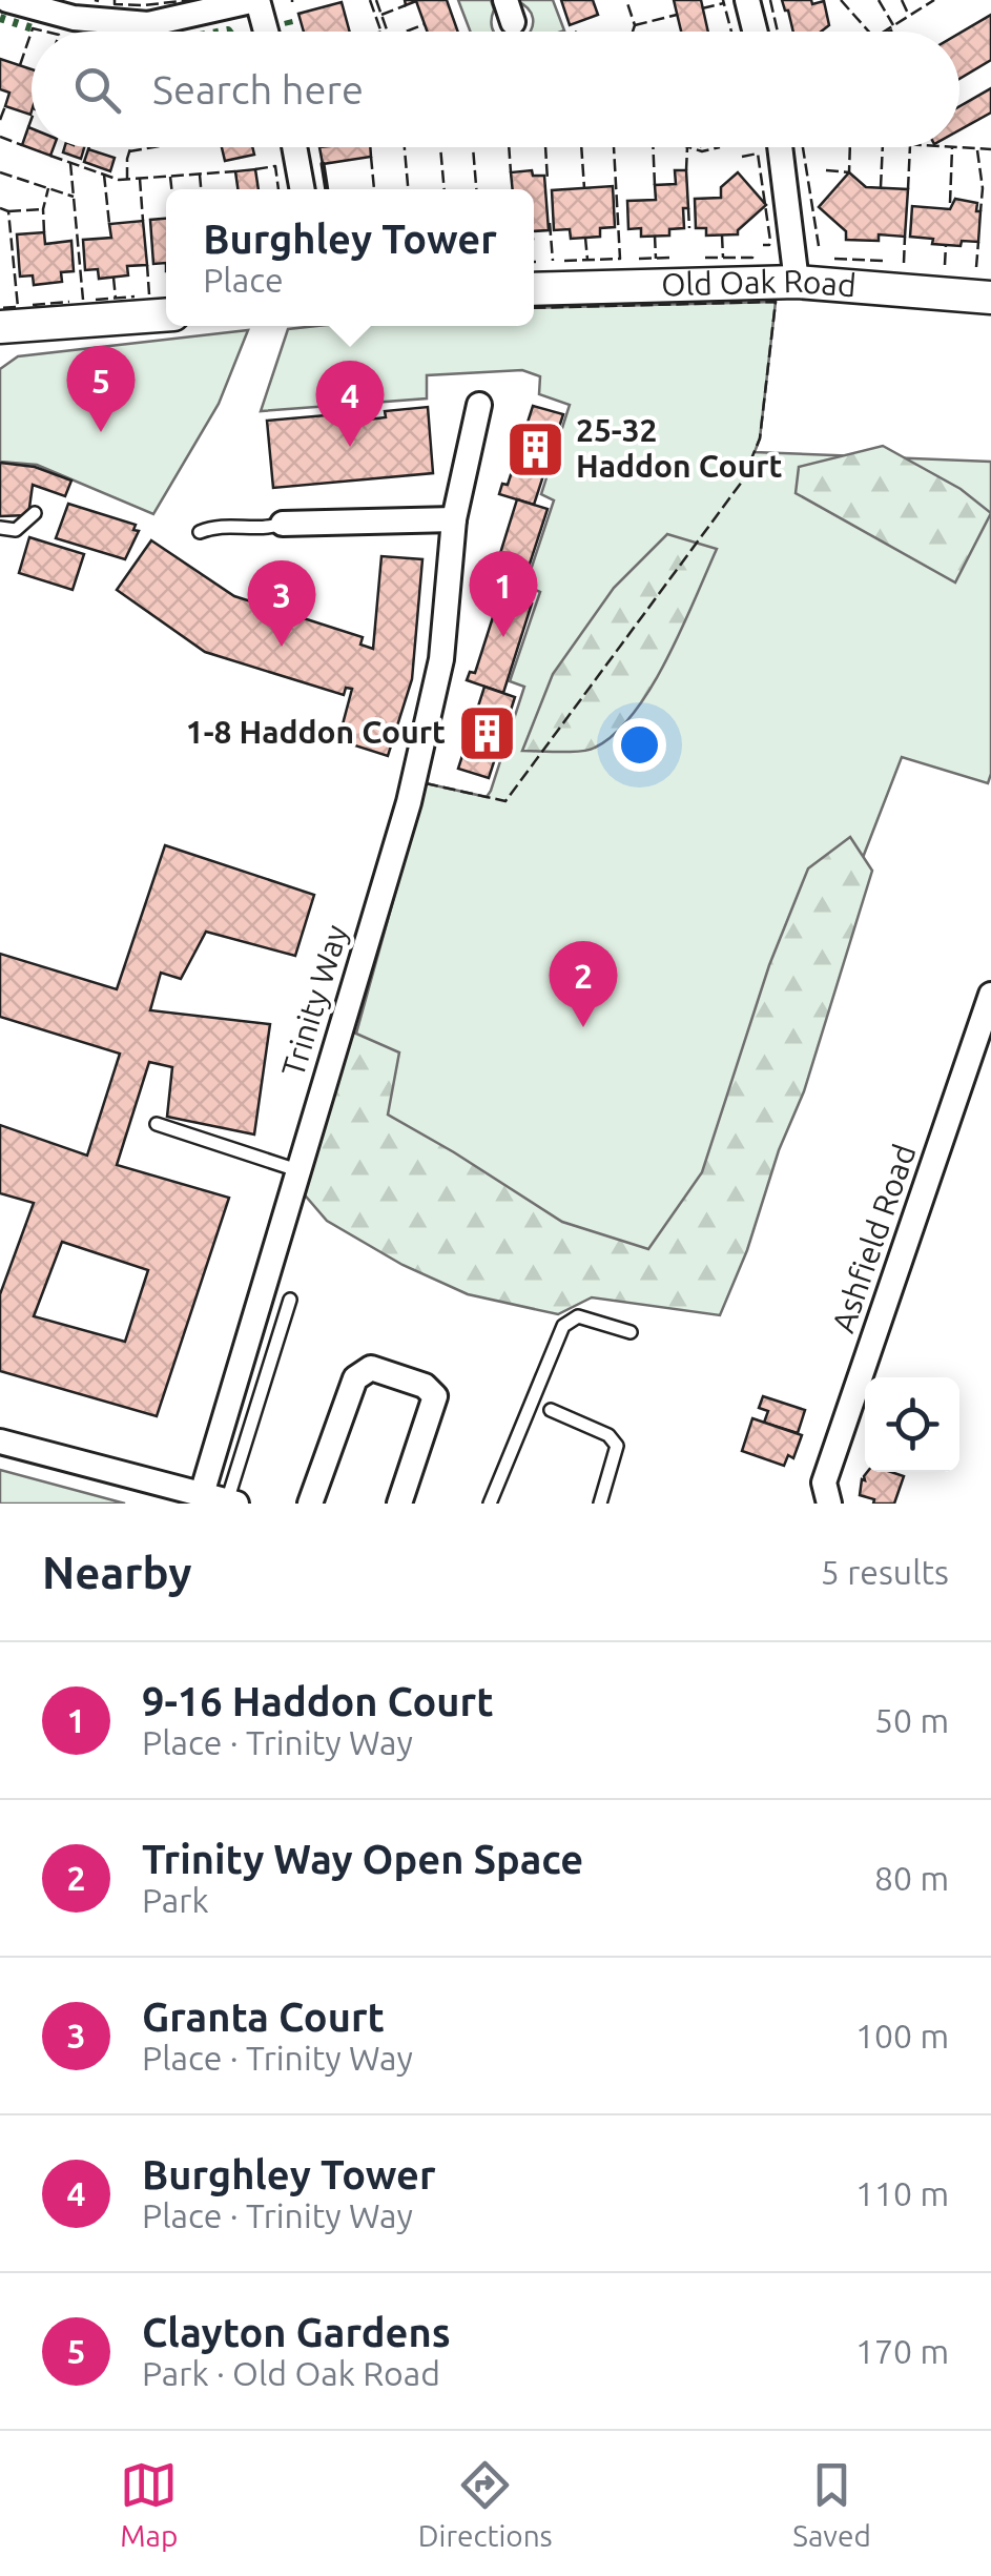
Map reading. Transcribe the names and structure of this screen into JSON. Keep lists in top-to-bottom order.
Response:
{
  "streets": {
    "street": ["Old Oak Road", "Trinity Way", "Ashfield Road"]
  },
  "places": {
    "building": ["25-32 Haddon Court", "1-8 Haddon Court"]
  },
  "page": {
    "search": "Search here",
    "popup": ["Burghley Tower", "Place"],
    "pins": [
      "5",
      "4",
      "1",
      "3",
      "2"
    ],
    "heading": ["Nearby", "5 results"],
    "list": [
      {
        "mark": "1",
        "name": "9-16 Haddon Court",
        "note": "Place · Trinity Way",
        "value": "50 m"
      },
      {
        "mark": "2",
        "name": "Trinity Way Open Space",
        "note": "Park",
        "value": "80 m"
      },
      {
        "mark": "3",
        "name": "Granta Court",
        "note": "Place · Trinity Way",
        "value": "100 m"
      },
      {
        "mark": "4",
        "name": "Burghley Tower",
        "note": "Place · Trinity Way",
        "value": "110 m"
      },
      {
        "mark": "5",
        "name": "Clayton Gardens",
        "note": "Park · Old Oak Road",
        "value": "170 m"
      }
    ],
    "nav": ["Map", "Directions", "Saved"]
  }
}
